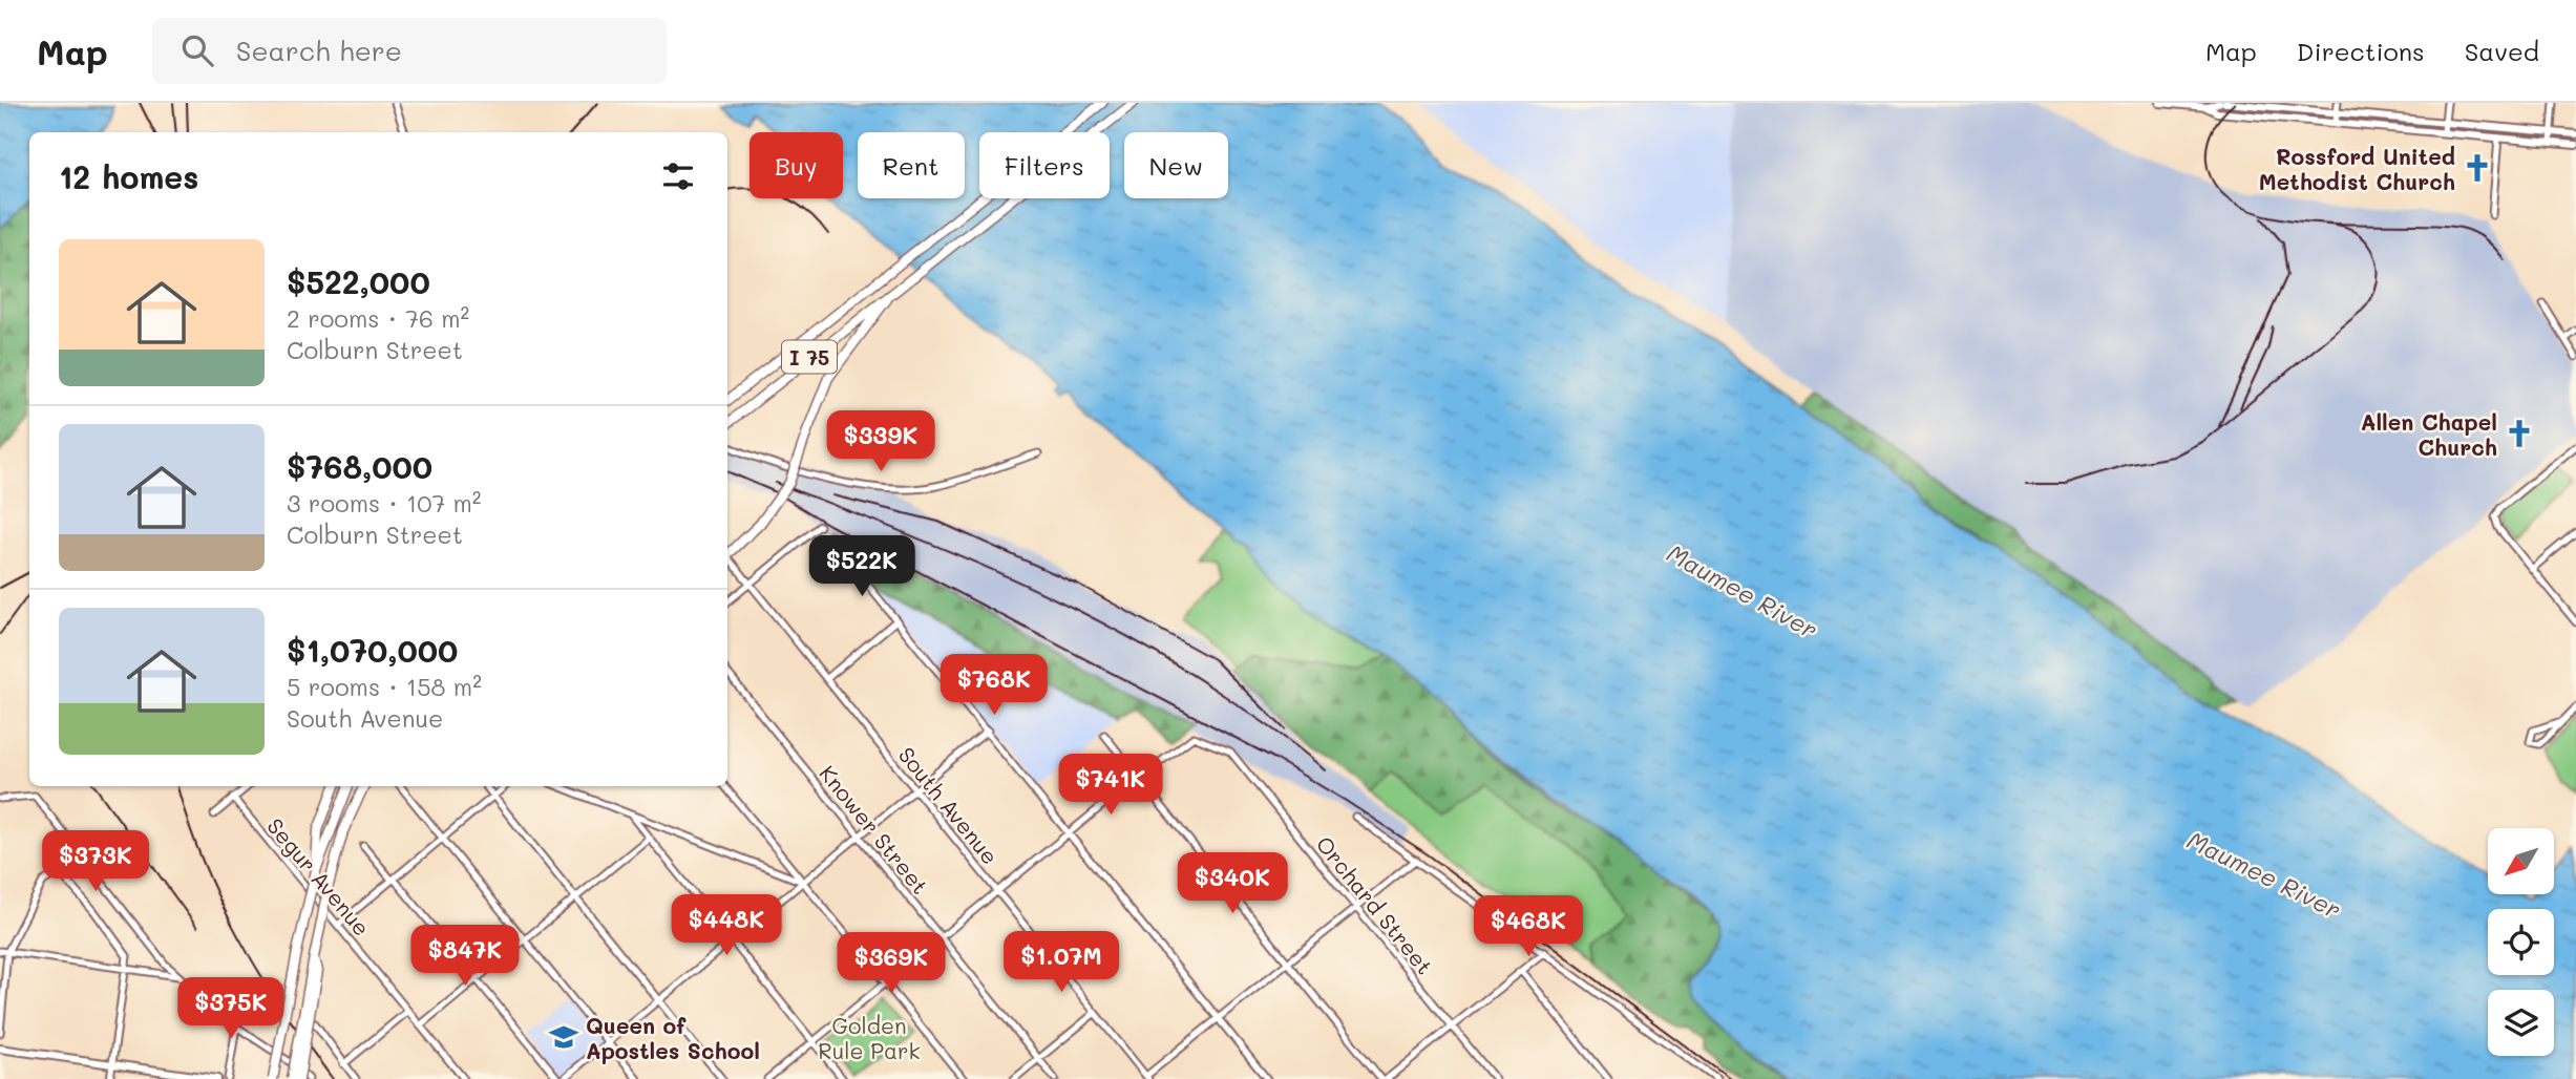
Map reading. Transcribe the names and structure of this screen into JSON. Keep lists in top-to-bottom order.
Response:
{
  "streets": {
    "highway": ["I 75"],
    "street": [
      "South Avenue",
      "Knower Street",
      "Segur Avenue",
      "Orchard Street"
    ]
  },
  "water": ["Maumee River"],
  "parks": ["Golden Rule Park"],
  "places": {
    "church": ["Rossford United Methodist Church", "Allen Chapel Church"],
    "school or university": ["Queen of Apostles School"]
  },
  "north": "bottom left",
  "page": {
    "header": "Map",
    "search": "Search here",
    "nav": ["Map", "Directions", "Saved"],
    "chip": [
      "Buy",
      "Rent",
      "Filters",
      "New"
    ],
    "heading": "12 homes",
    "list": [
      {
        "name": "$522,000",
        "note": "2 rooms · 76 m² · Colburn Street"
      },
      {
        "name": "$768,000",
        "note": "3 rooms · 107 m² · Colburn Street"
      },
      {
        "name": "$1,070,000",
        "note": "5 rooms · 158 m² · South Avenue"
      }
    ],
    "price": [
      "$339K",
      "$522K",
      "$768K",
      "$741K",
      "$373K",
      "$340K",
      "$448K",
      "$468K",
      "$847K",
      "$1.07M",
      "$369K",
      "$375K"
    ]
  }
}
